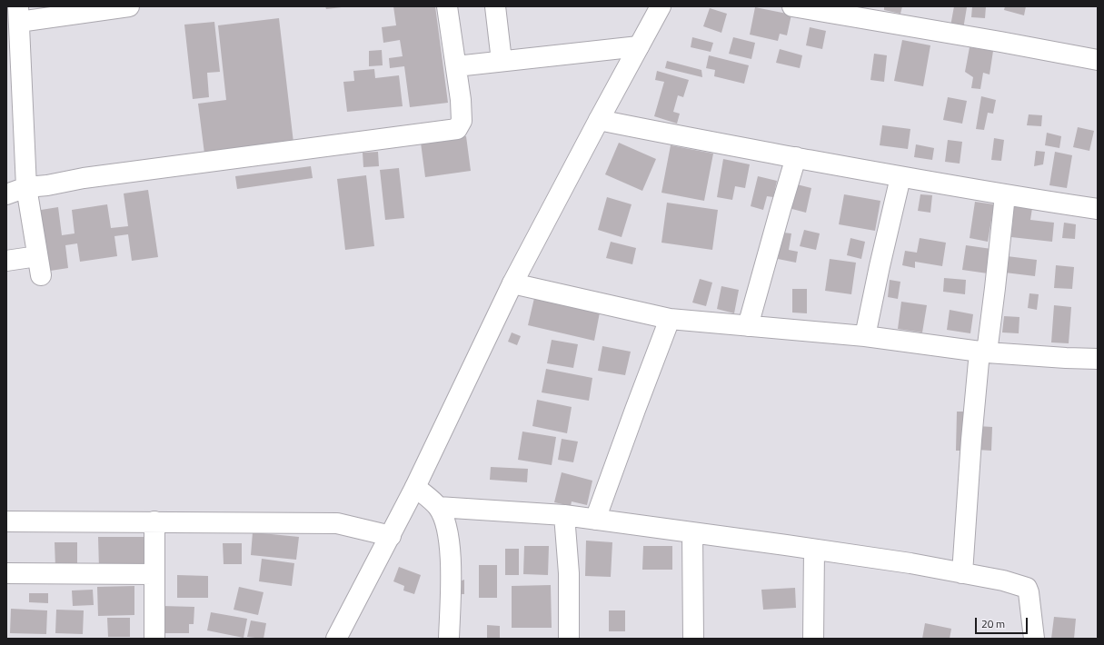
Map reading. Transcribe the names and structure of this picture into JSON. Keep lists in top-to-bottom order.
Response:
{
  "scale_bar": "20 m"
}
